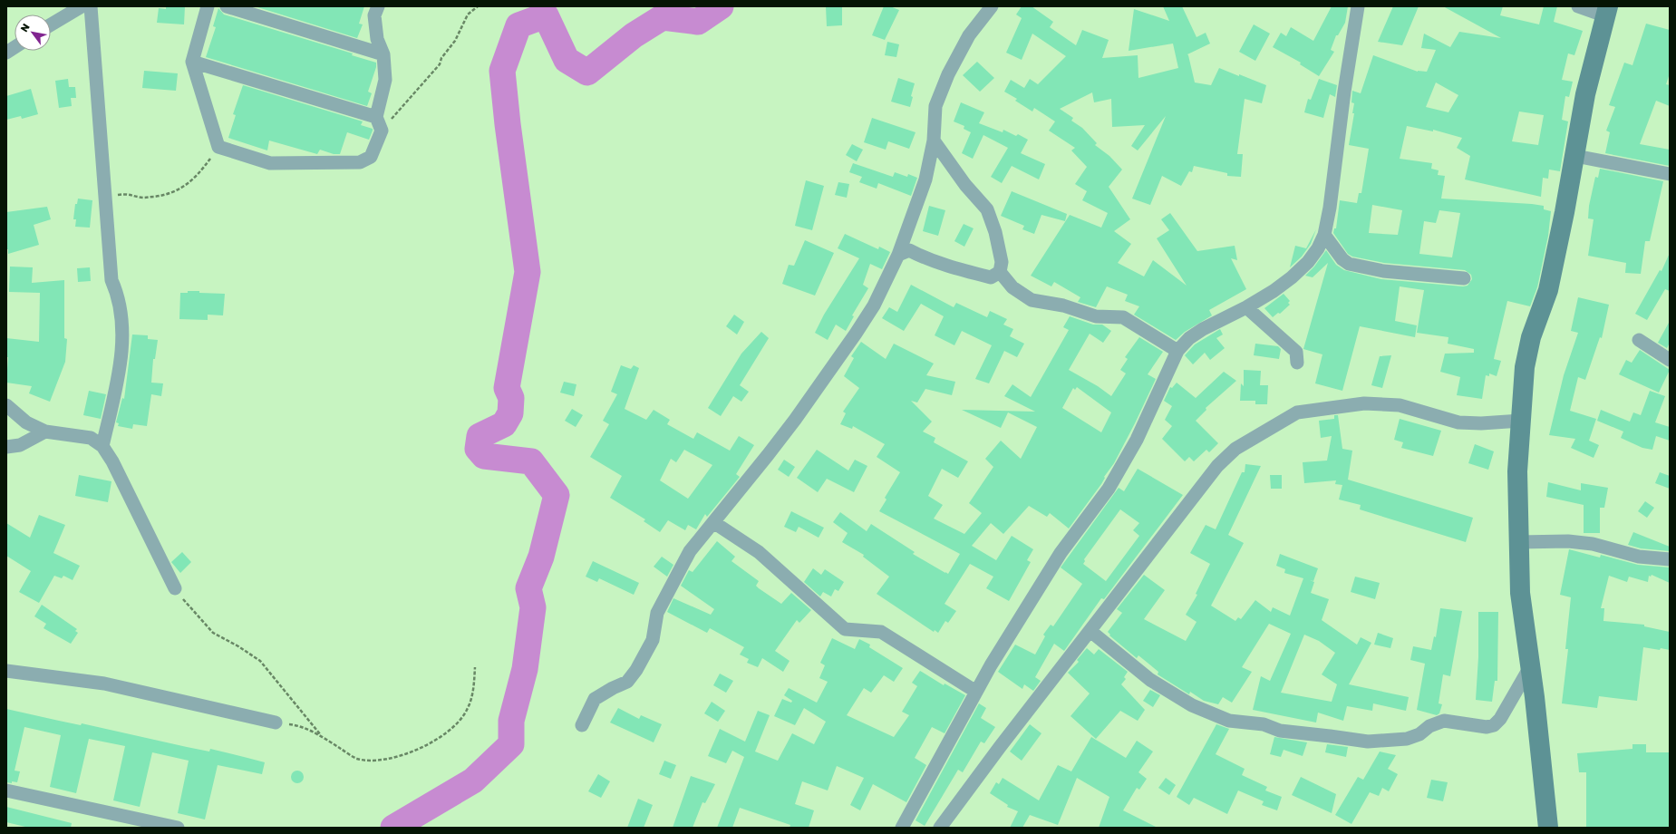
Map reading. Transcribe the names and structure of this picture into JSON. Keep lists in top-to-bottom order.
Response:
{
  "north": "top left"
}
